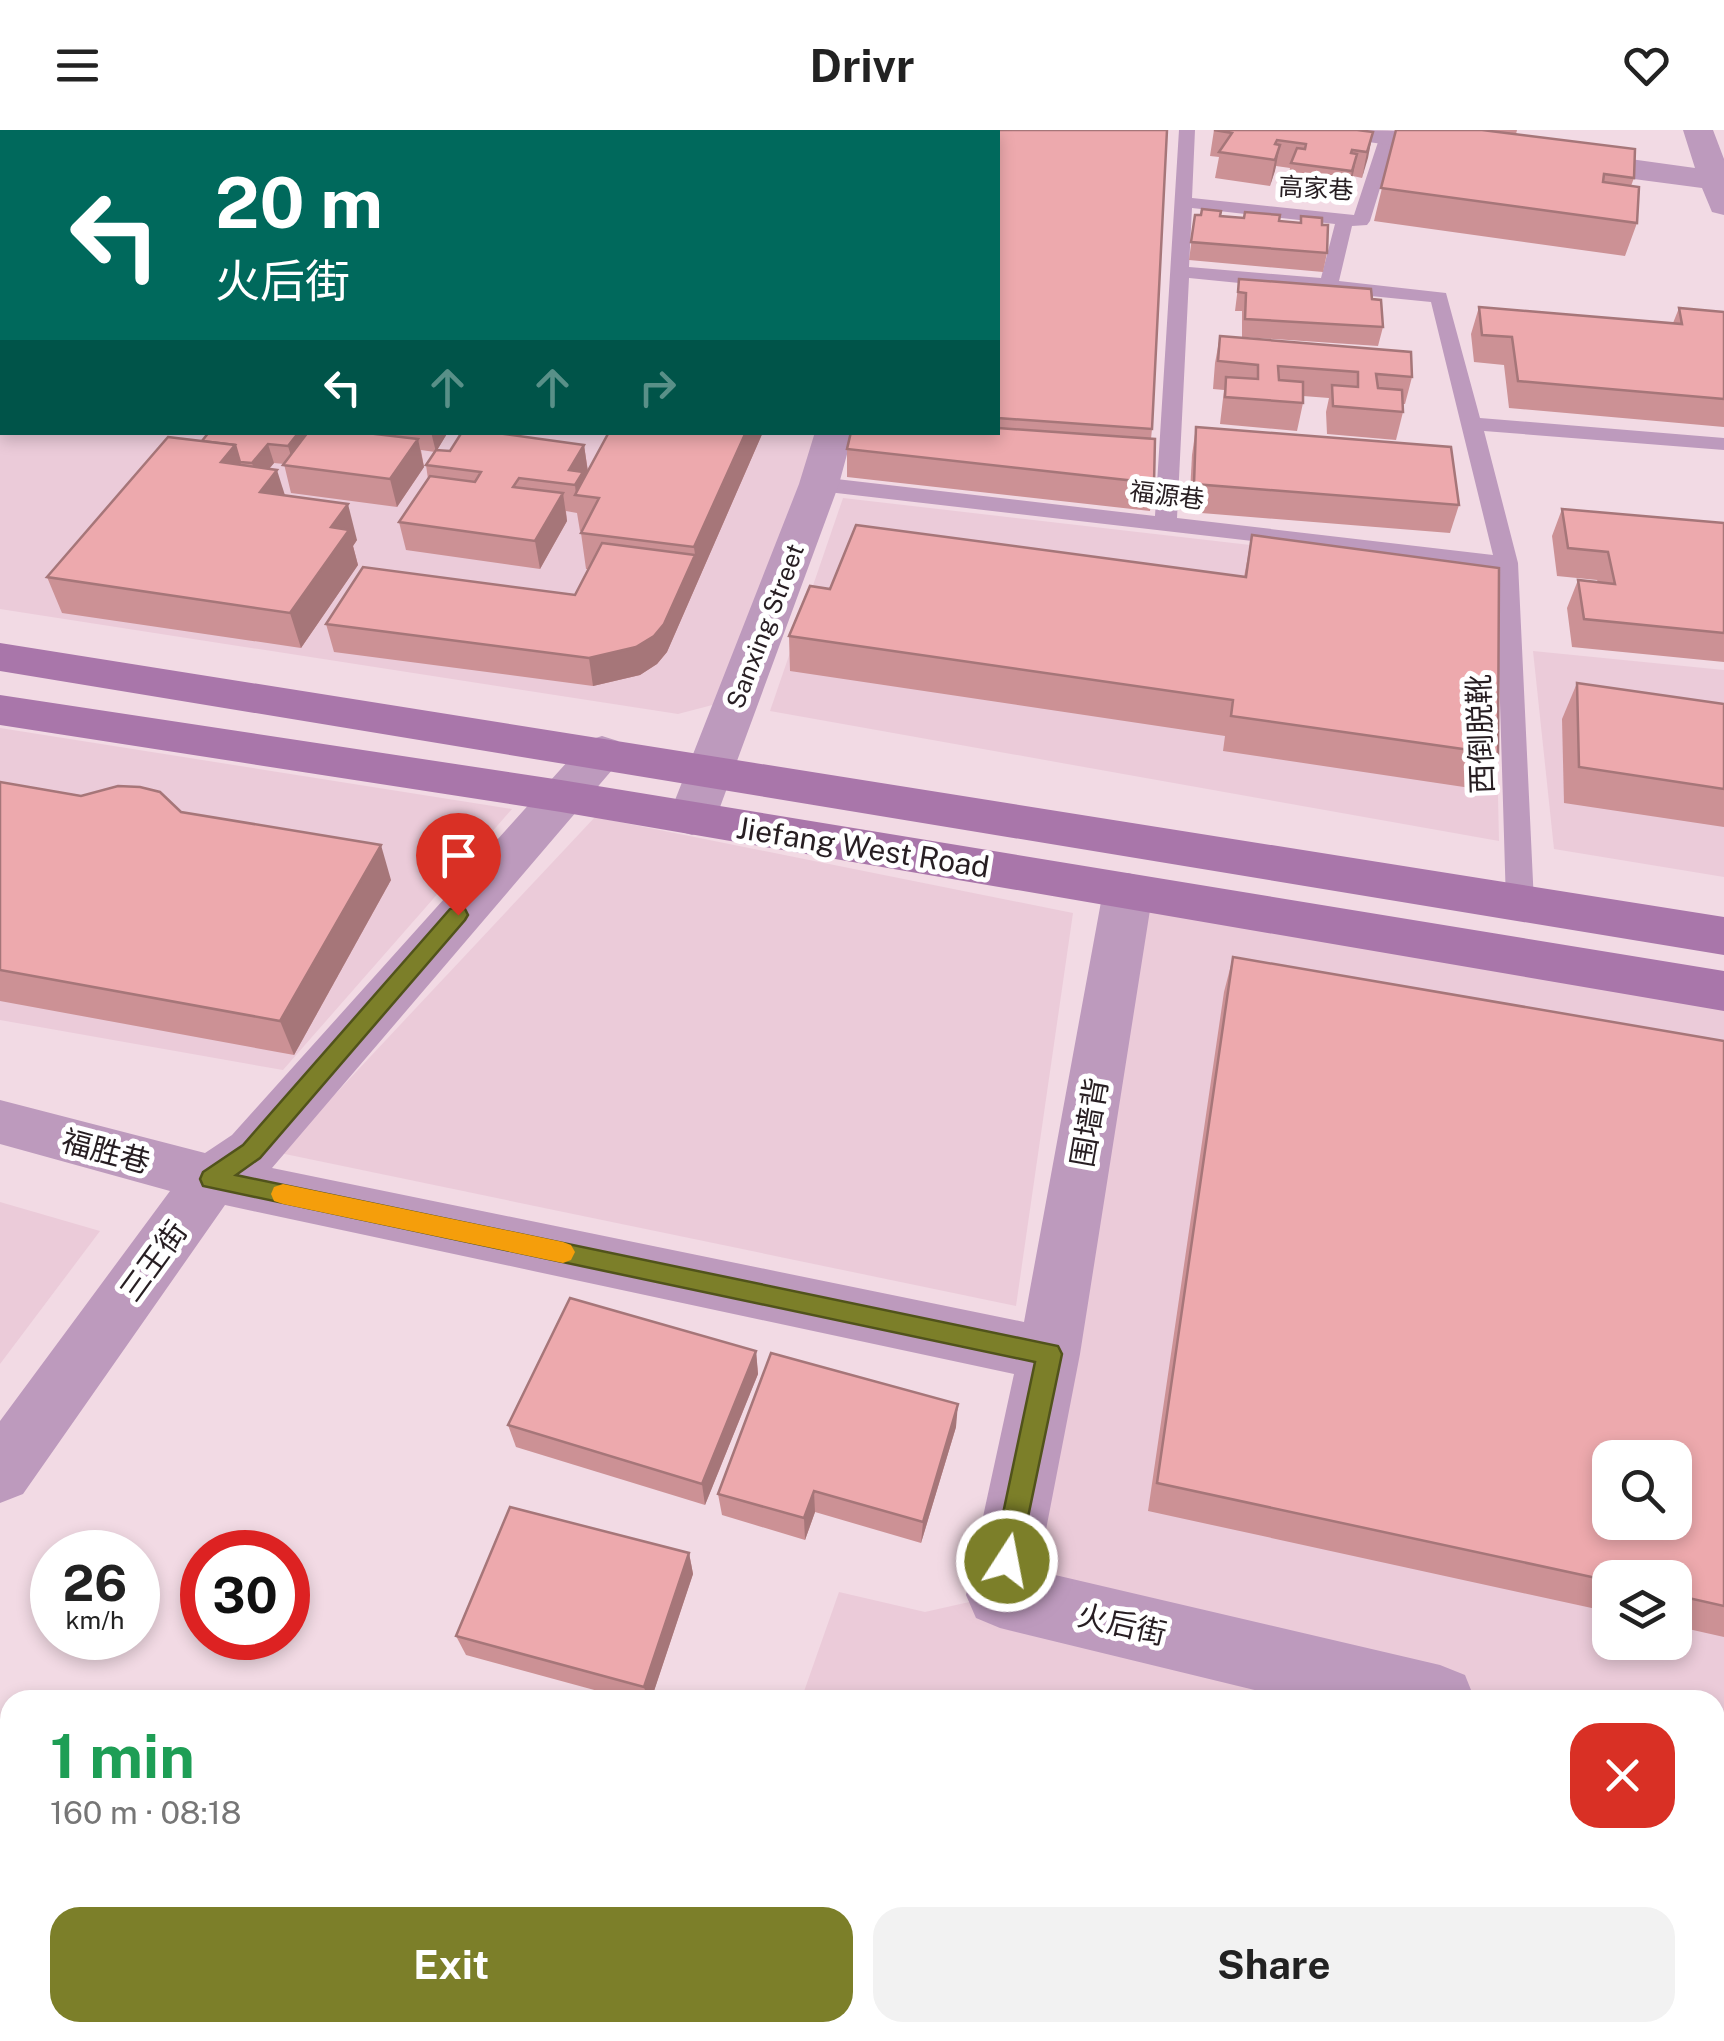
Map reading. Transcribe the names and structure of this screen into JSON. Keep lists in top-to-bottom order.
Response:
{
  "streets": {
    "main road": ["Jiefang West Road"],
    "street": [
      "Sanxing Street",
      "围墙背",
      "福胜巷",
      "三王街",
      "火后街"
    ],
    "lane": ["高家巷", "福源巷", "西倒脱靴"]
  },
  "crossings": [
    ["福源巷", "Sanxing Street"],
    ["福源巷", "西倒脱靴"],
    ["Sanxing Street", "Jiefang West Road"],
    ["西倒脱靴", "Jiefang West Road"],
    ["Jiefang West Road", "围墙背"],
    ["Jiefang West Road", "三王街"],
    ["围墙背", "火后街"],
    ["福胜巷", "三王街"]
  ],
  "page": {
    "header": "Drivr",
    "turn": ["20 m", "火后街"],
    "speed": "26 km/h",
    "limit": "30",
    "heading": ["1 min", "160 m · 08:18"],
    "buttons": ["Exit", "Share"]
  }
}
